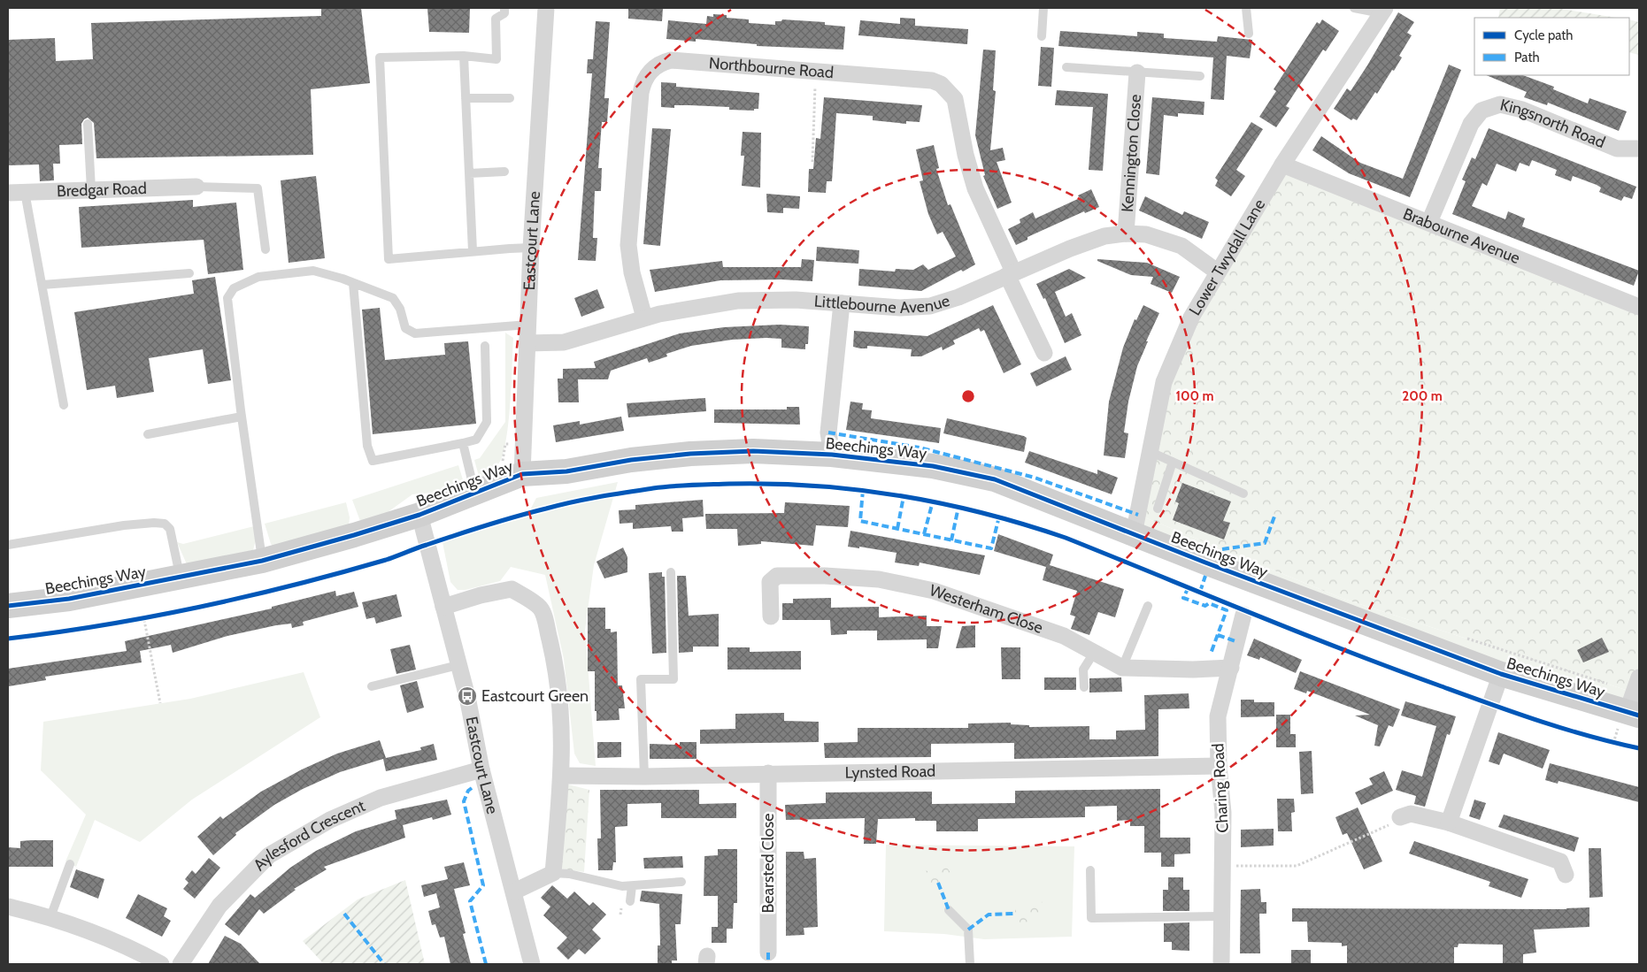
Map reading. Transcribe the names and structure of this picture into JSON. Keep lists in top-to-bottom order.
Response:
{
  "streets": {
    "street": [
      "Northbourne Road",
      "Kingsnorth Road",
      "Kennington Close",
      "Bredgar Road",
      "Brabourne Avenue",
      "Eastcourt Lane",
      "Lower Twydall Lane",
      "Littlebourne Avenue",
      "Beechings Way",
      "Westerham Close",
      "Lynsted Road",
      "Charing Road",
      "Aylesford Crescent",
      "Bearsted Close"
    ]
  },
  "crossings": [
    ["Northbourne Road", "Littlebourne Avenue"],
    ["Kingsnorth Road", "Brabourne Avenue"],
    ["Kennington Close", "Littlebourne Avenue"],
    ["Brabourne Avenue", "Lower Twydall Lane"],
    ["Eastcourt Lane", "Littlebourne Avenue"],
    ["Eastcourt Lane", "Beechings Way"],
    ["Eastcourt Lane", "Aylesford Crescent"],
    ["Lower Twydall Lane", "Littlebourne Avenue"],
    ["Lower Twydall Lane", "Beechings Way"],
    ["Westerham Close", "Charing Road"],
    ["Lynsted Road", "Charing Road"],
    ["Lynsted Road", "Bearsted Close"]
  ],
  "places": {
    "bus stop": ["Eastcourt Green"]
  },
  "legend": ["Cycle path", "Path"],
  "rings": ["100 m", "200 m"]
}
